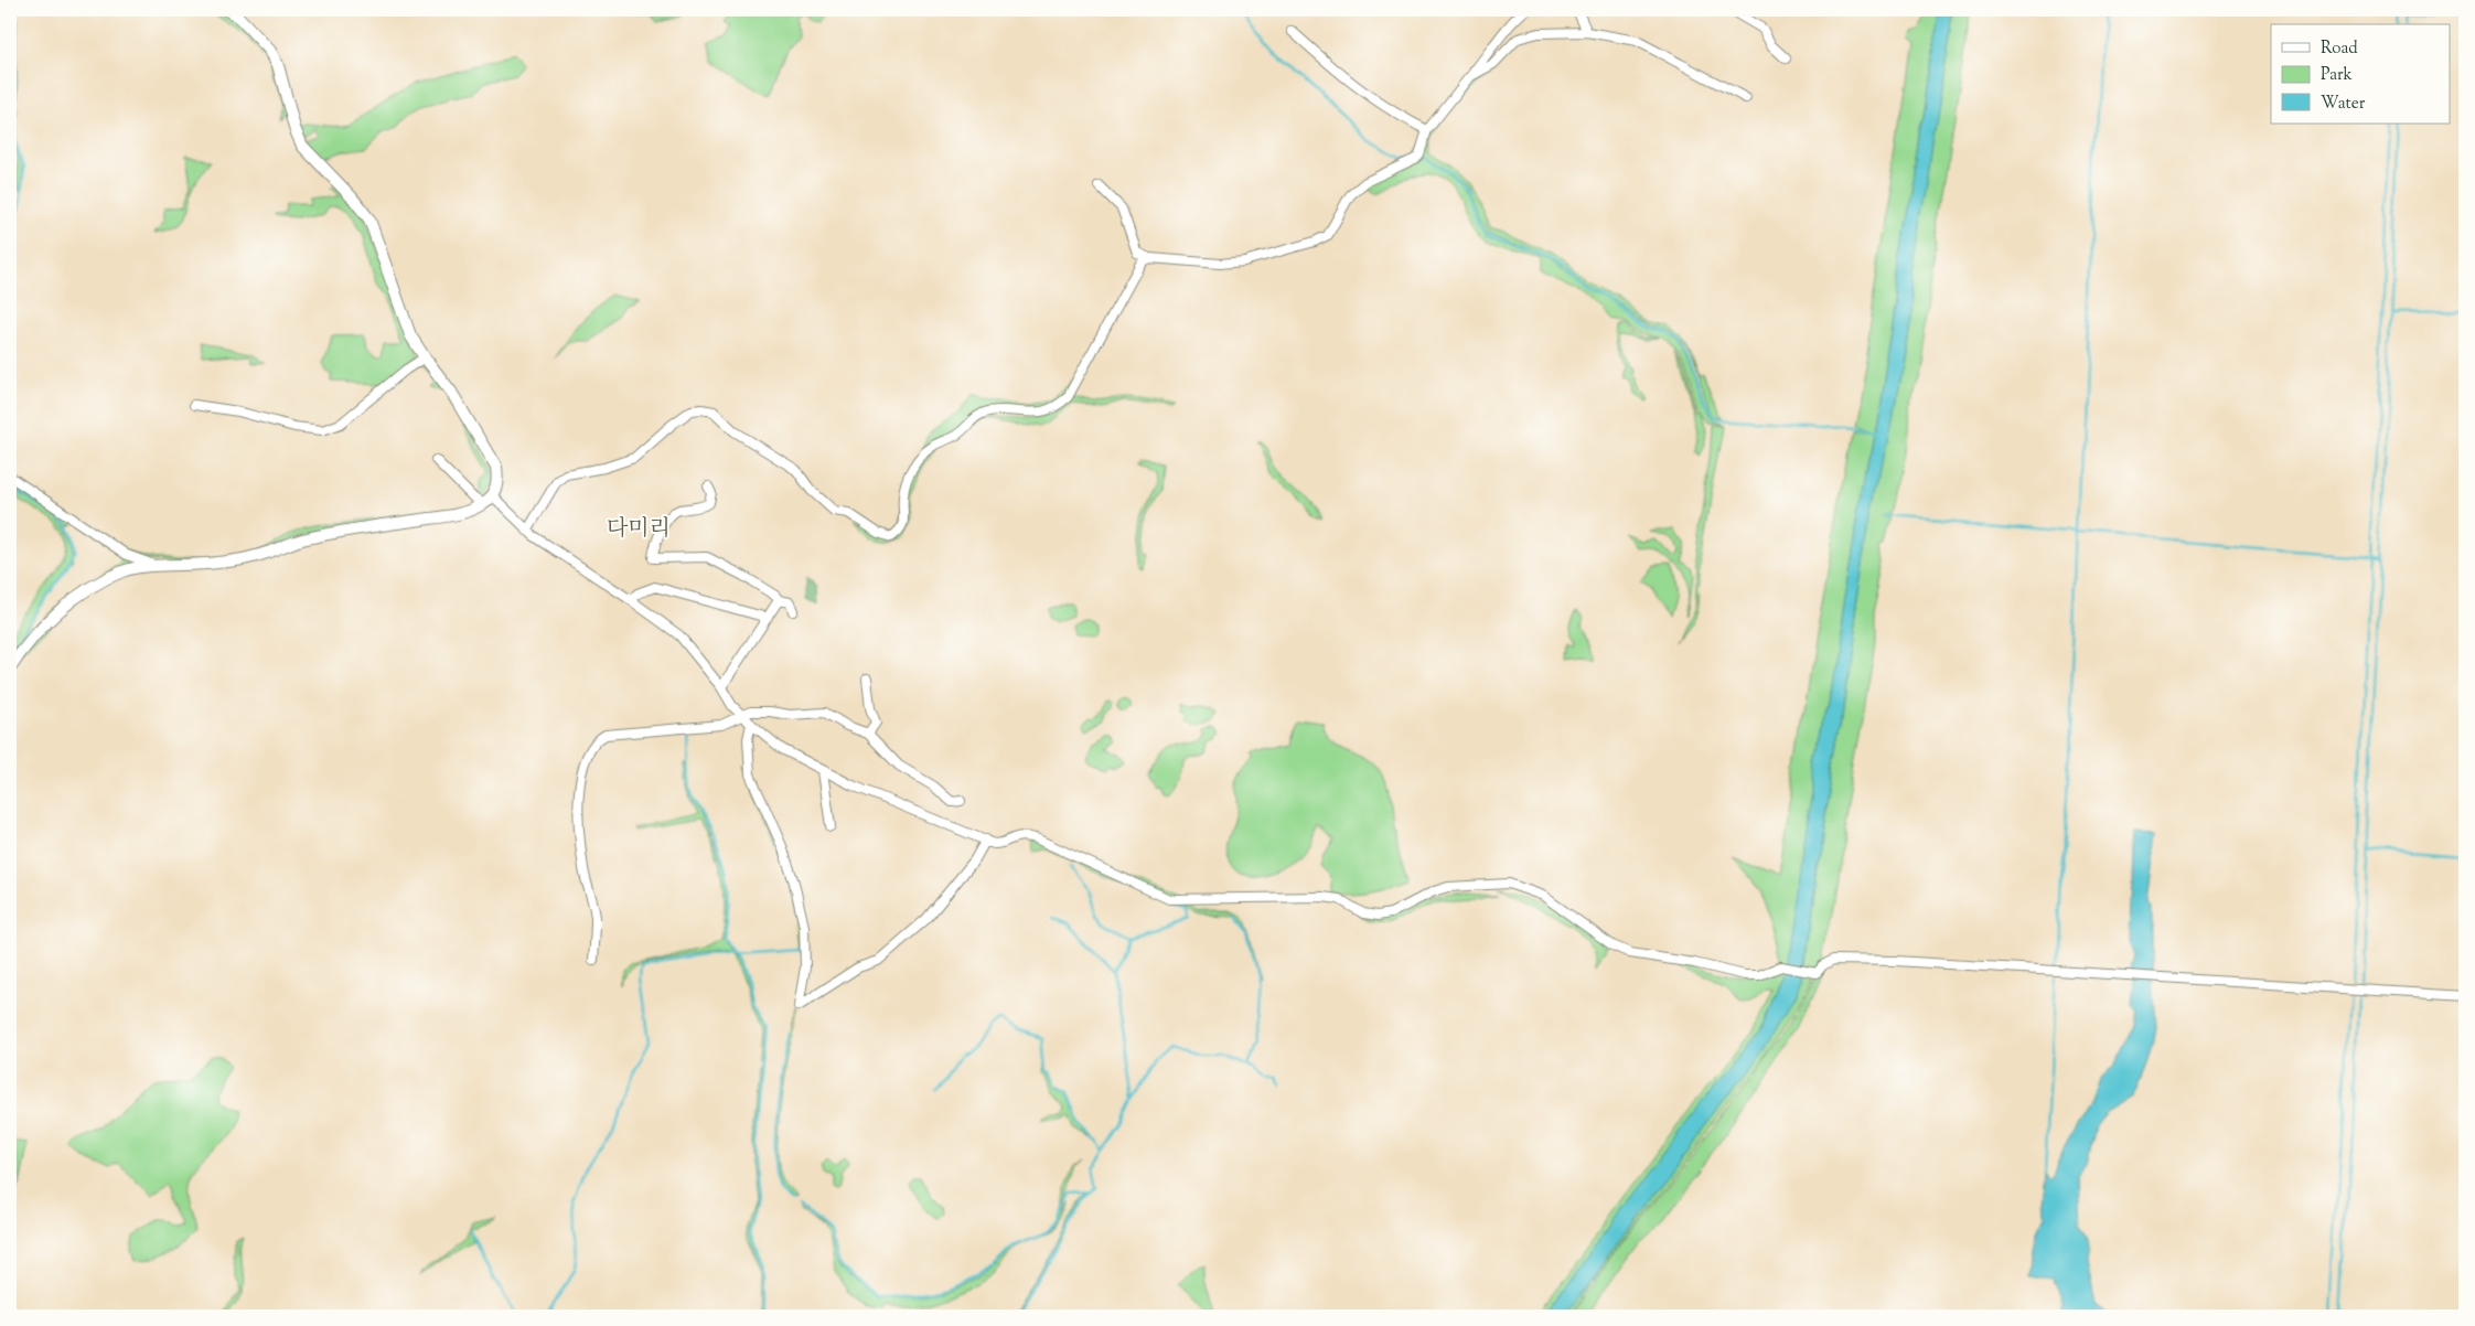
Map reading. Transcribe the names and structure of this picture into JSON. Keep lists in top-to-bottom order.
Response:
{
  "districts": ["다미리"],
  "legend": ["Road", "Park", "Water"]
}
